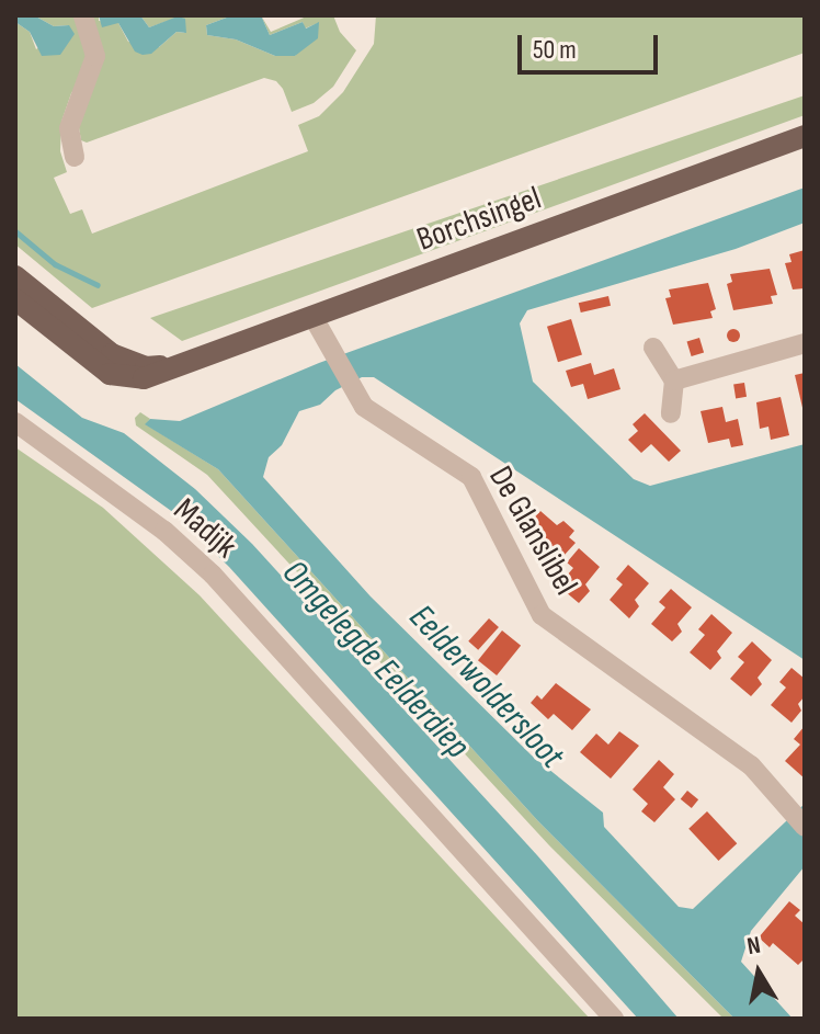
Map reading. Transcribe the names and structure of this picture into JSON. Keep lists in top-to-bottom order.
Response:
{
  "streets": {
    "main road": ["Borchsingel"],
    "street": ["Madijk", "De Glanslibel"]
  },
  "crossings": [
    ["Borchsingel", "De Glanslibel"]
  ],
  "water": ["Omgelegde Eelderdiep", "Eelderwoldersloot"],
  "scale_bar": "50 m",
  "north": "top"
}
